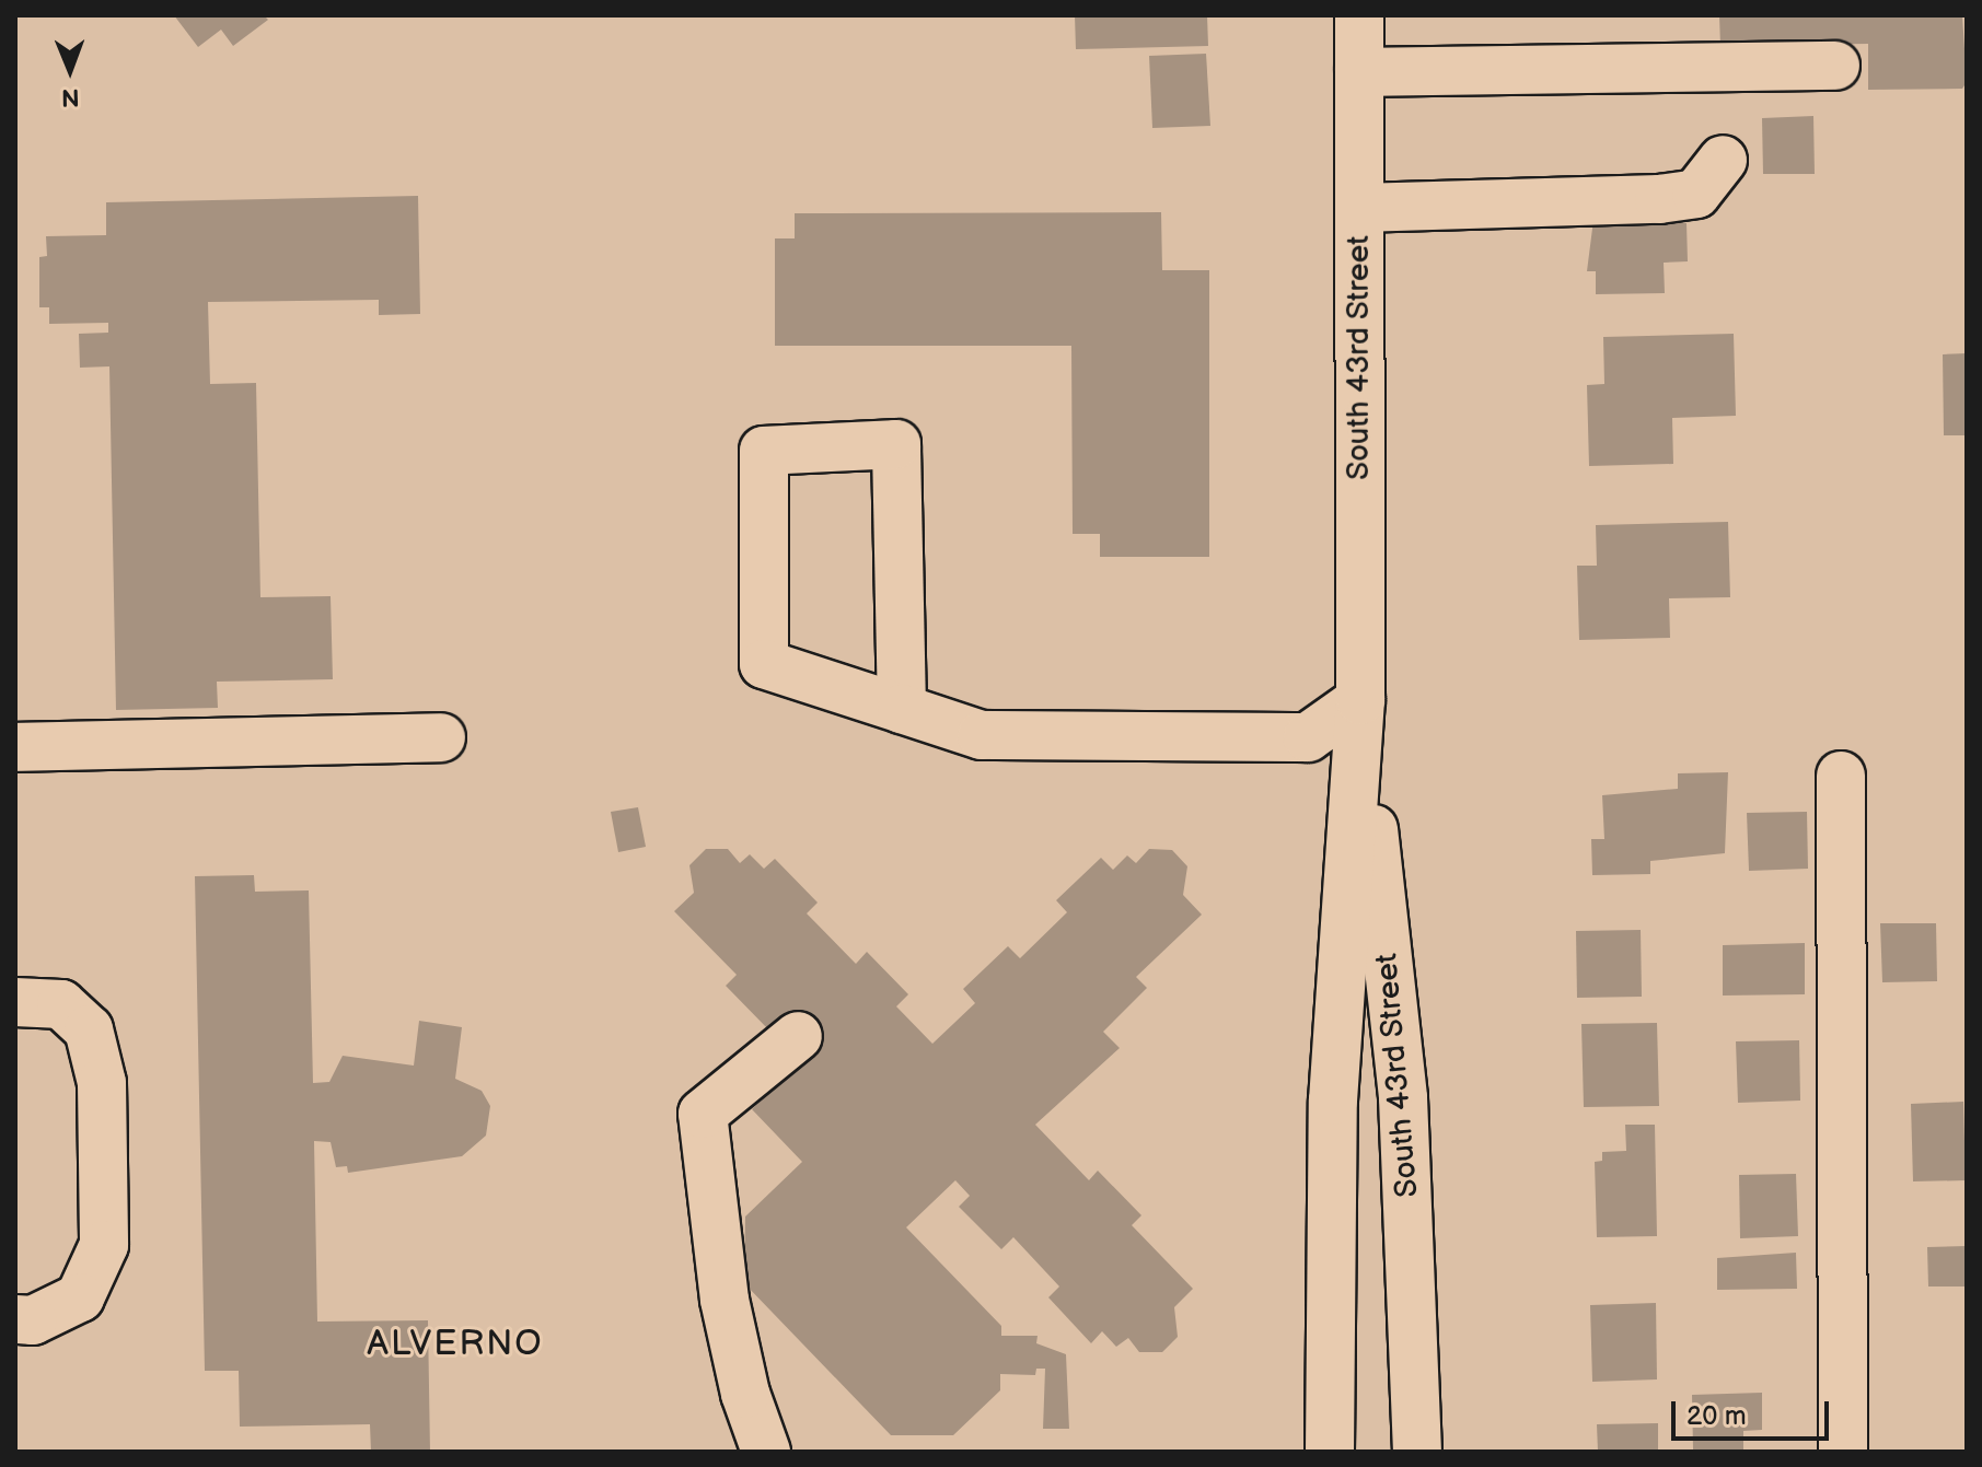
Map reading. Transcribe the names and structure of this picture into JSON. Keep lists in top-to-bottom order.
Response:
{
  "streets": {
    "main road": ["South 43rd Street"]
  },
  "districts": ["ALVERNO"],
  "scale_bar": "20 m",
  "north": "bottom"
}
